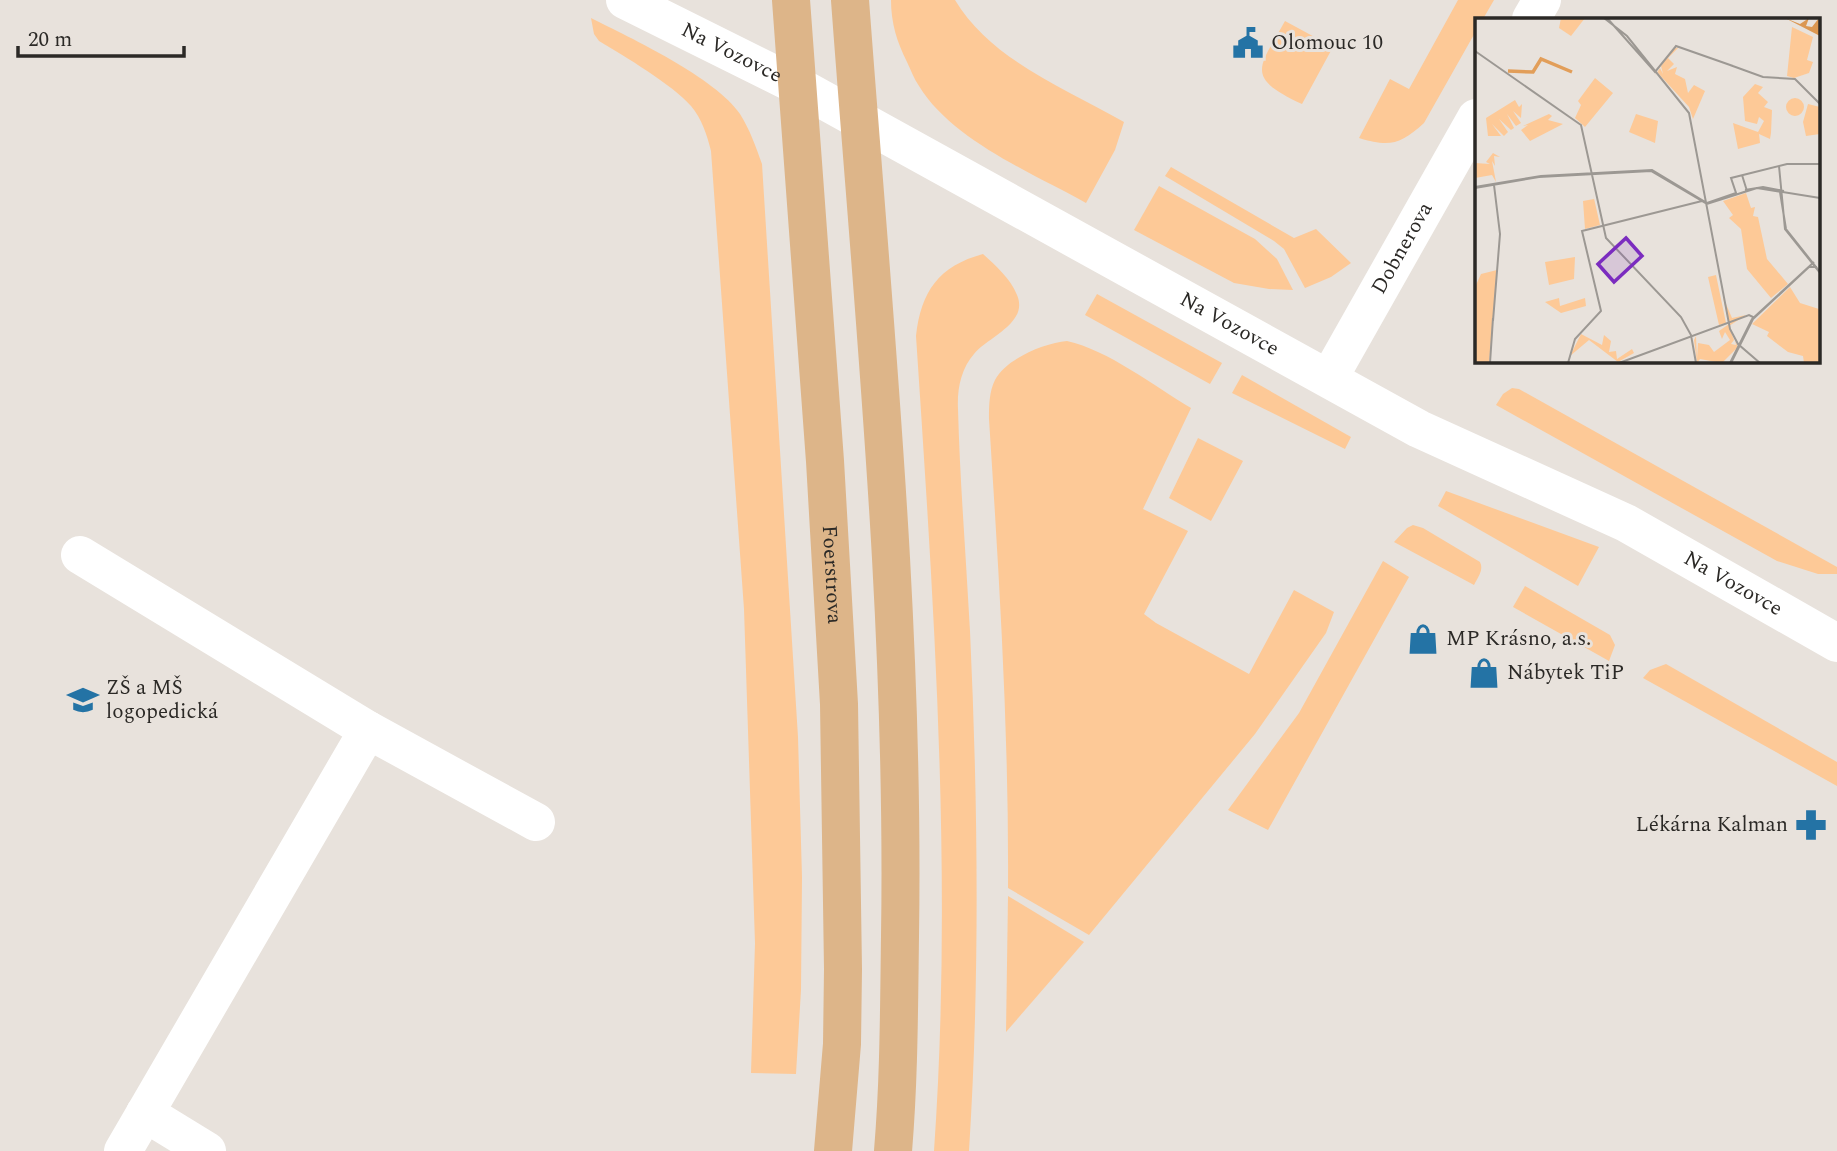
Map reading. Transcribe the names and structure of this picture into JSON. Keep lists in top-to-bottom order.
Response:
{
  "streets": {
    "main road": ["Foerstrova"],
    "street": ["Na Vozovce", "Dobnerova"]
  },
  "crossings": [
    ["Na Vozovce", "Dobnerova"],
    ["Na Vozovce", "Foerstrova"]
  ],
  "places": {
    "public building": ["Olomouc 10"],
    "shop": ["MP Krásno, a.s.", "Nábytek TiP"],
    "school or university": ["ZŠ a MŠ logopedická"],
    "pharmacy": ["Lékárna Kalman"]
  },
  "scale_bar": "20 m"
}
